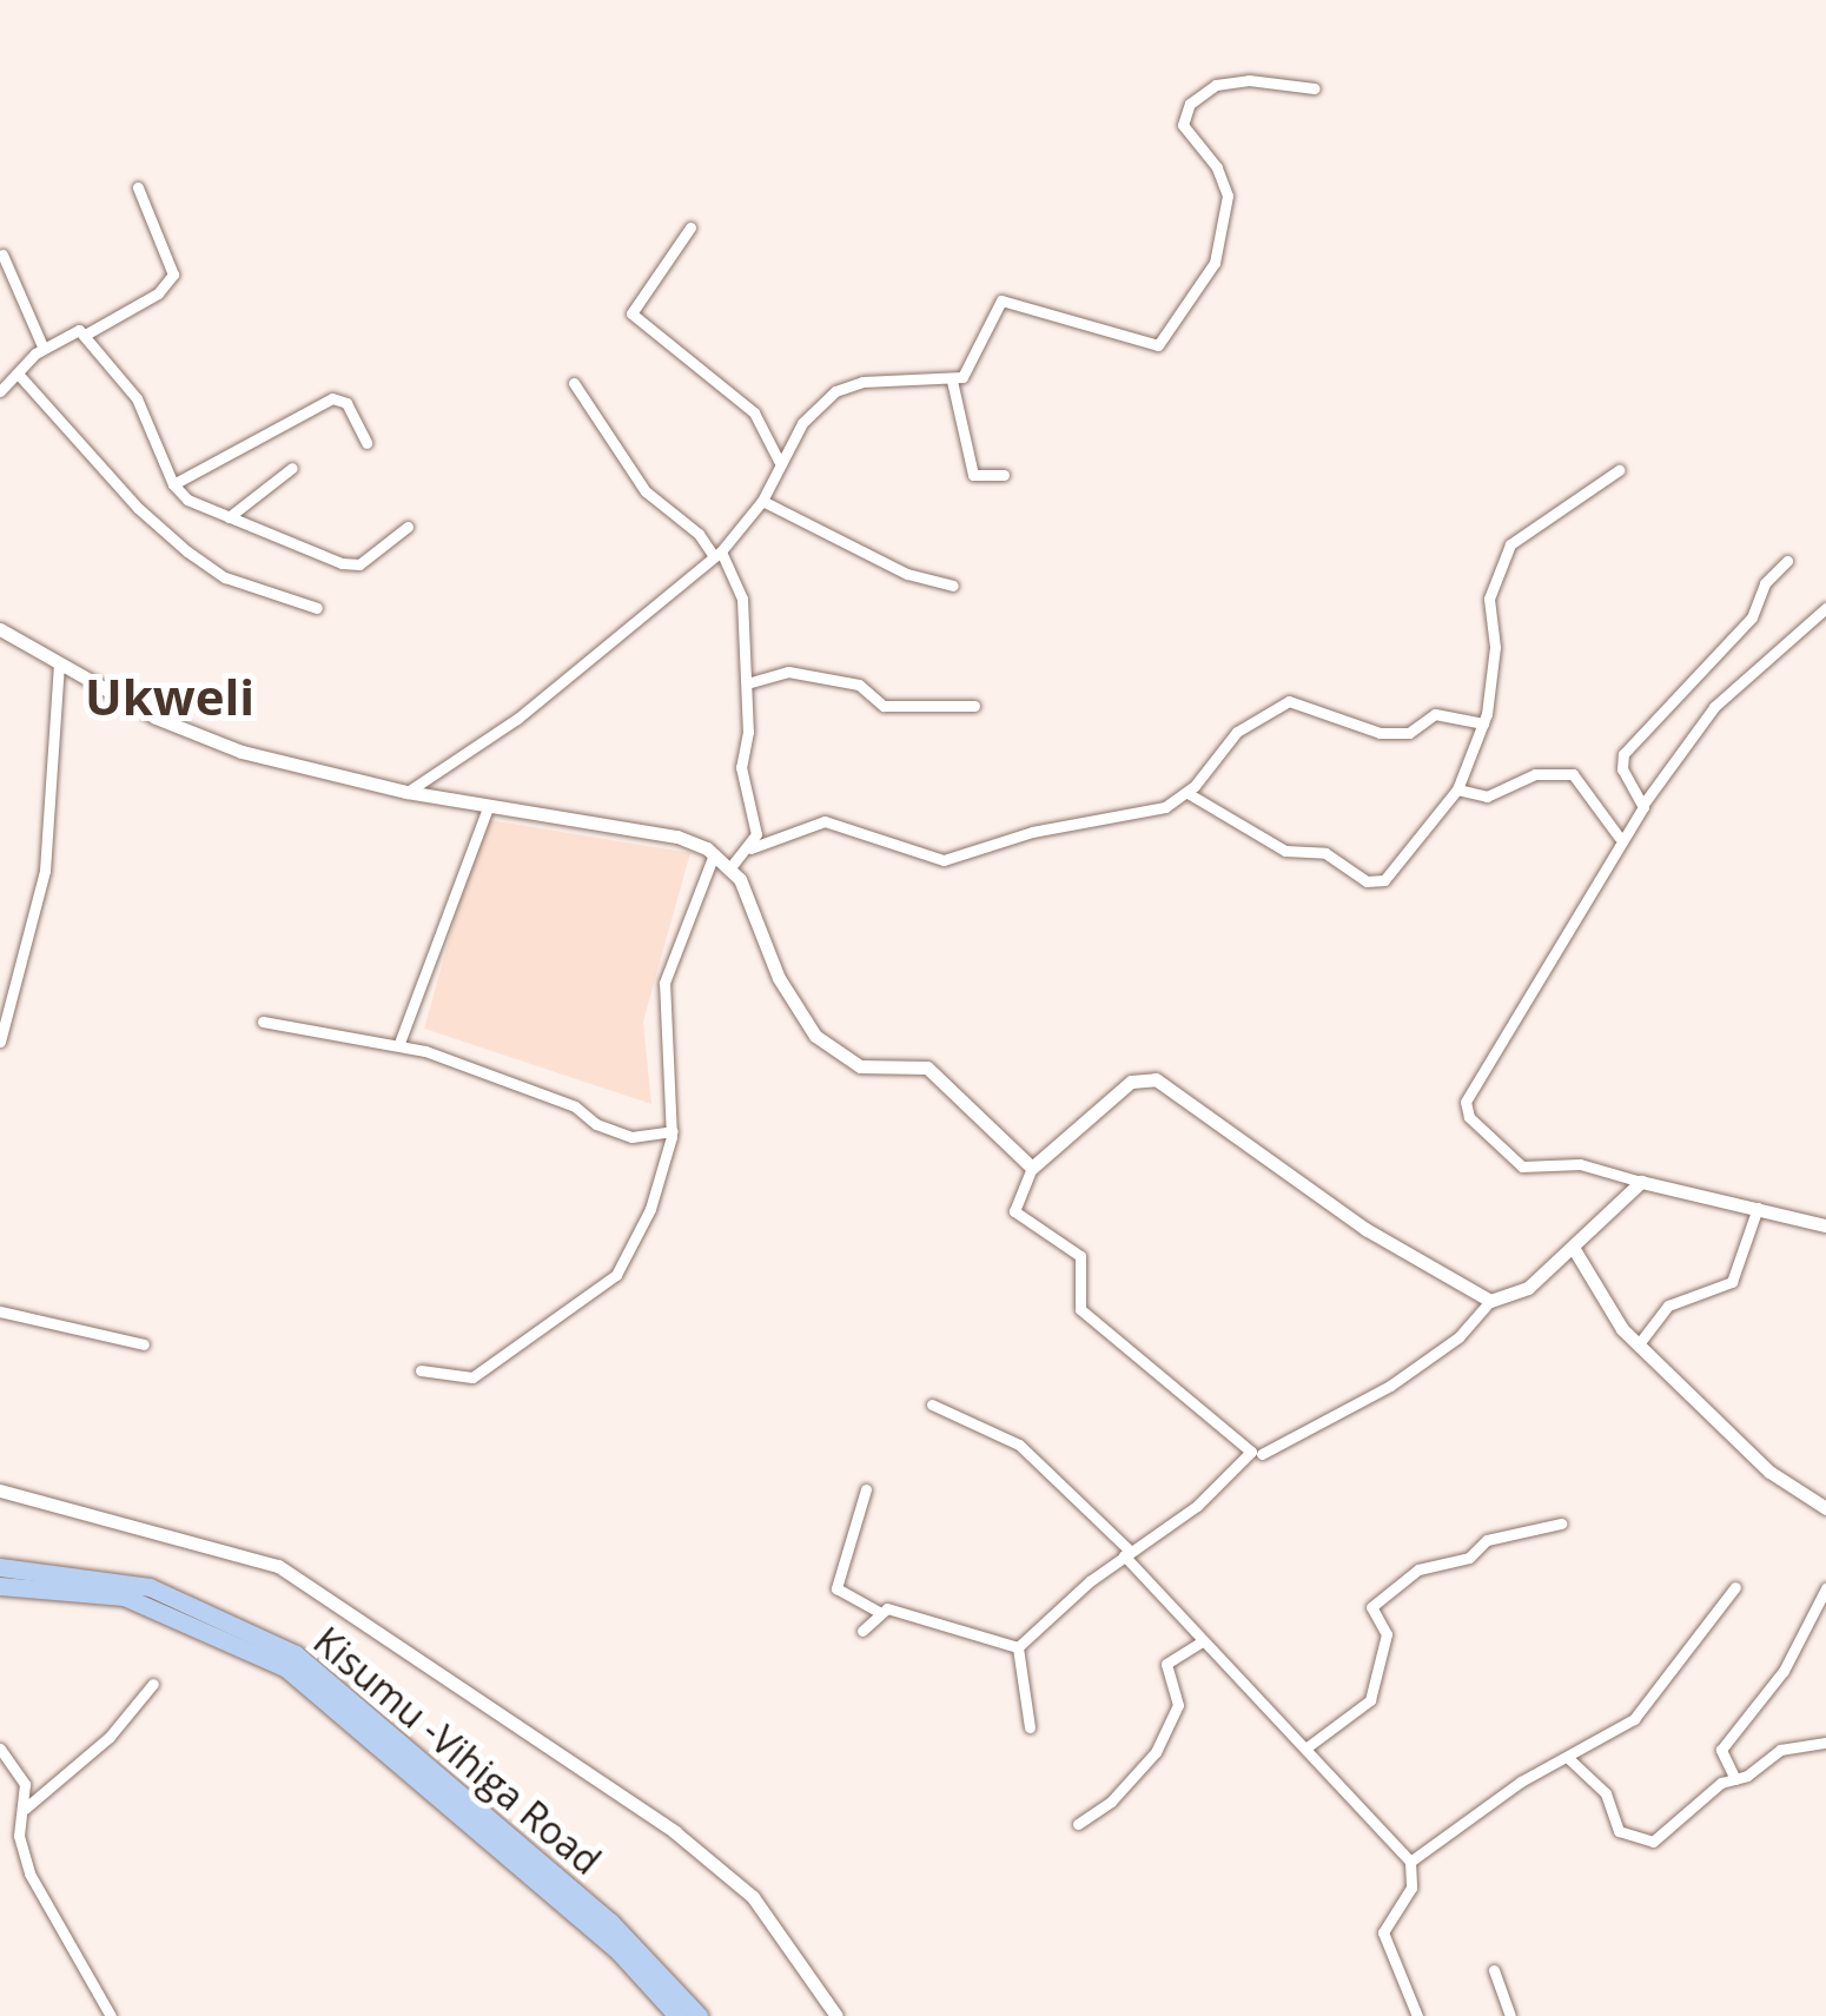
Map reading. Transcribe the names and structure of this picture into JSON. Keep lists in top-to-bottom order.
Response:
{
  "streets": {
    "highway": ["Kisumu -Vihiga Road"]
  },
  "districts": ["Ukweli"]
}
